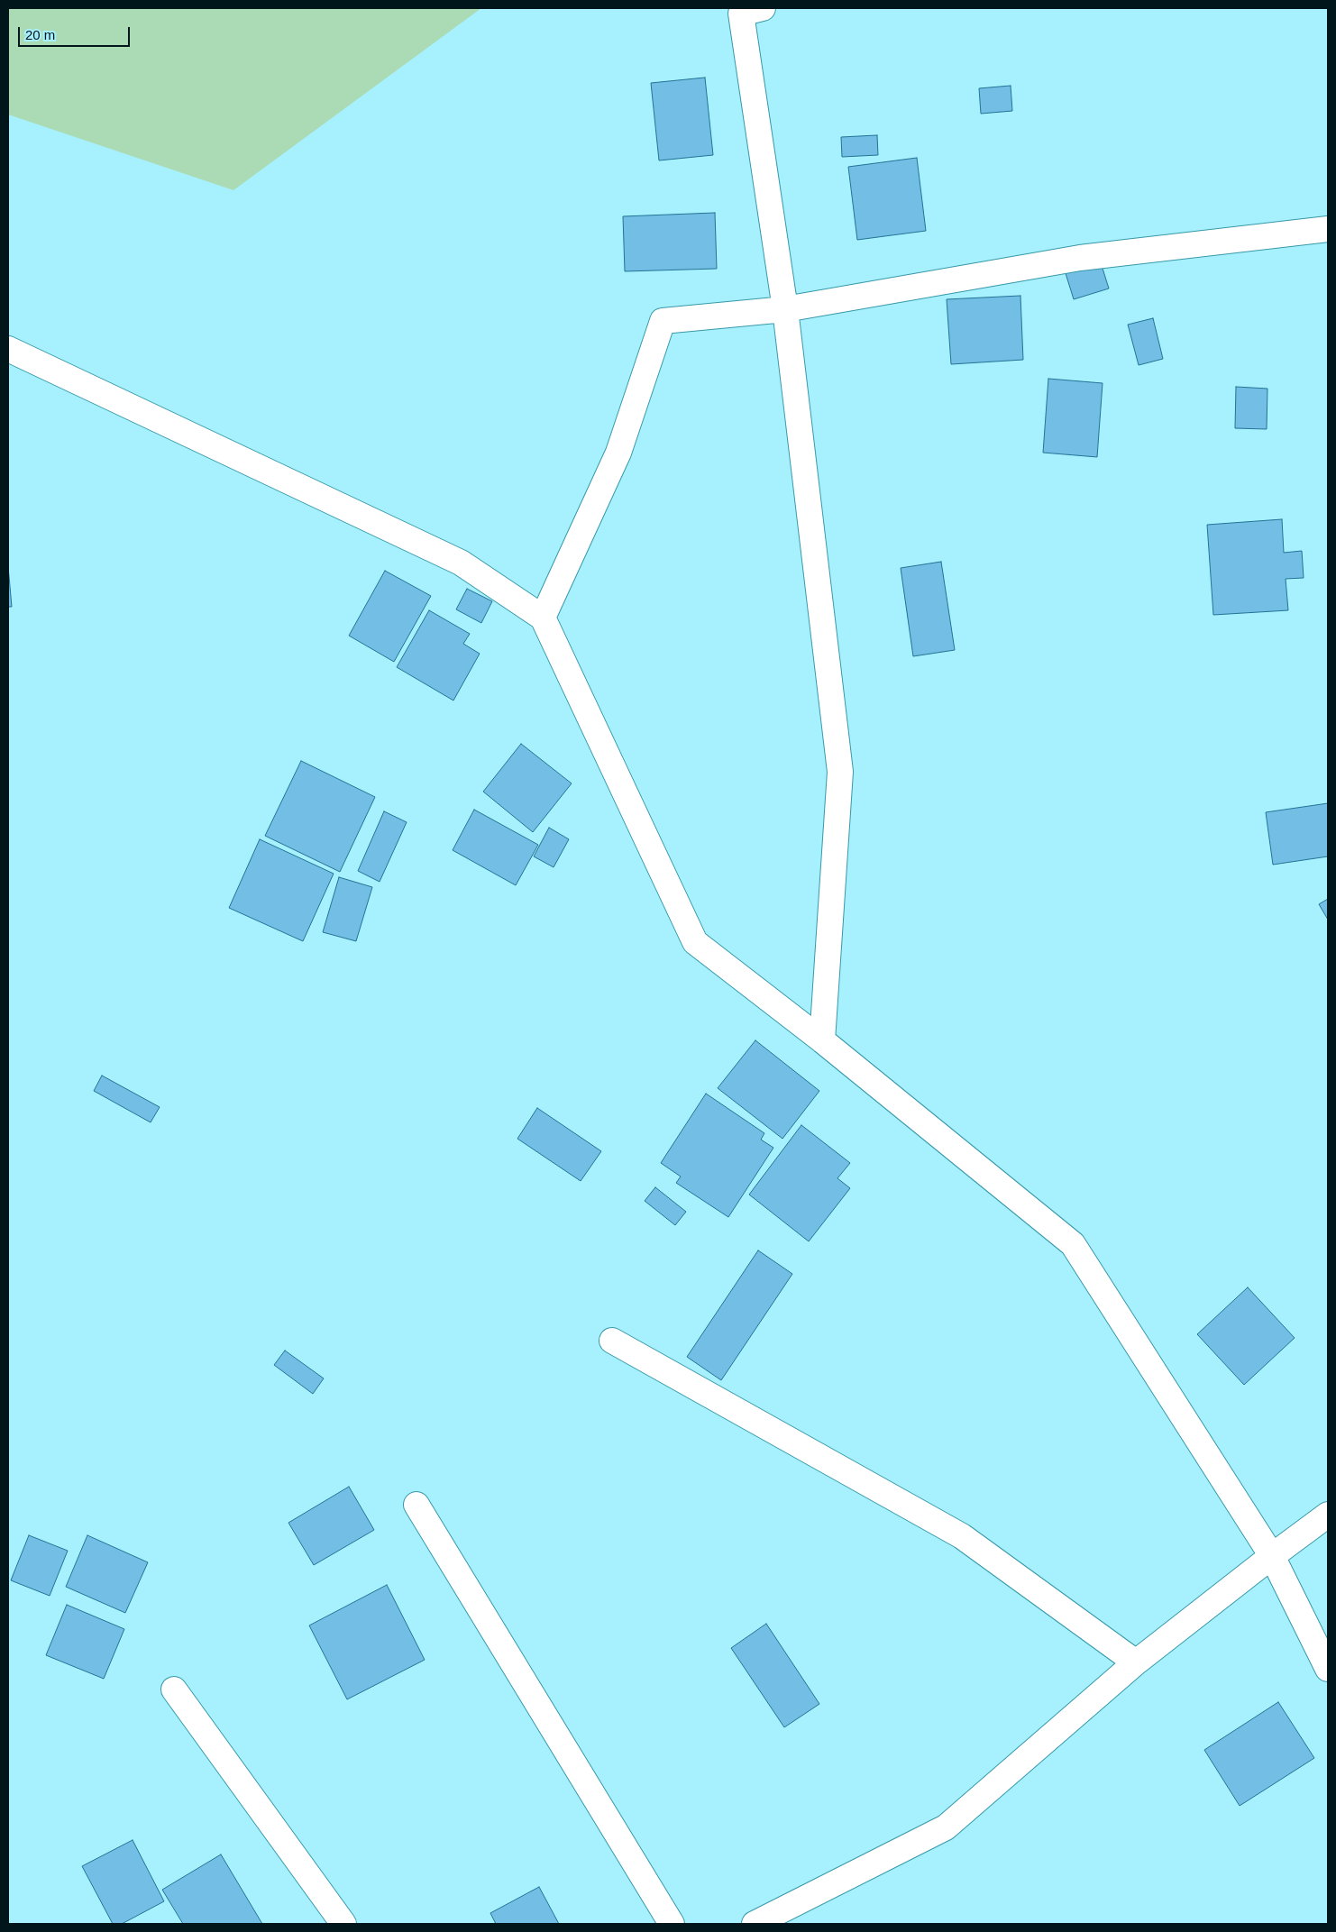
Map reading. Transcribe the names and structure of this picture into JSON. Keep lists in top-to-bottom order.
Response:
{
  "scale_bar": "20 m"
}
